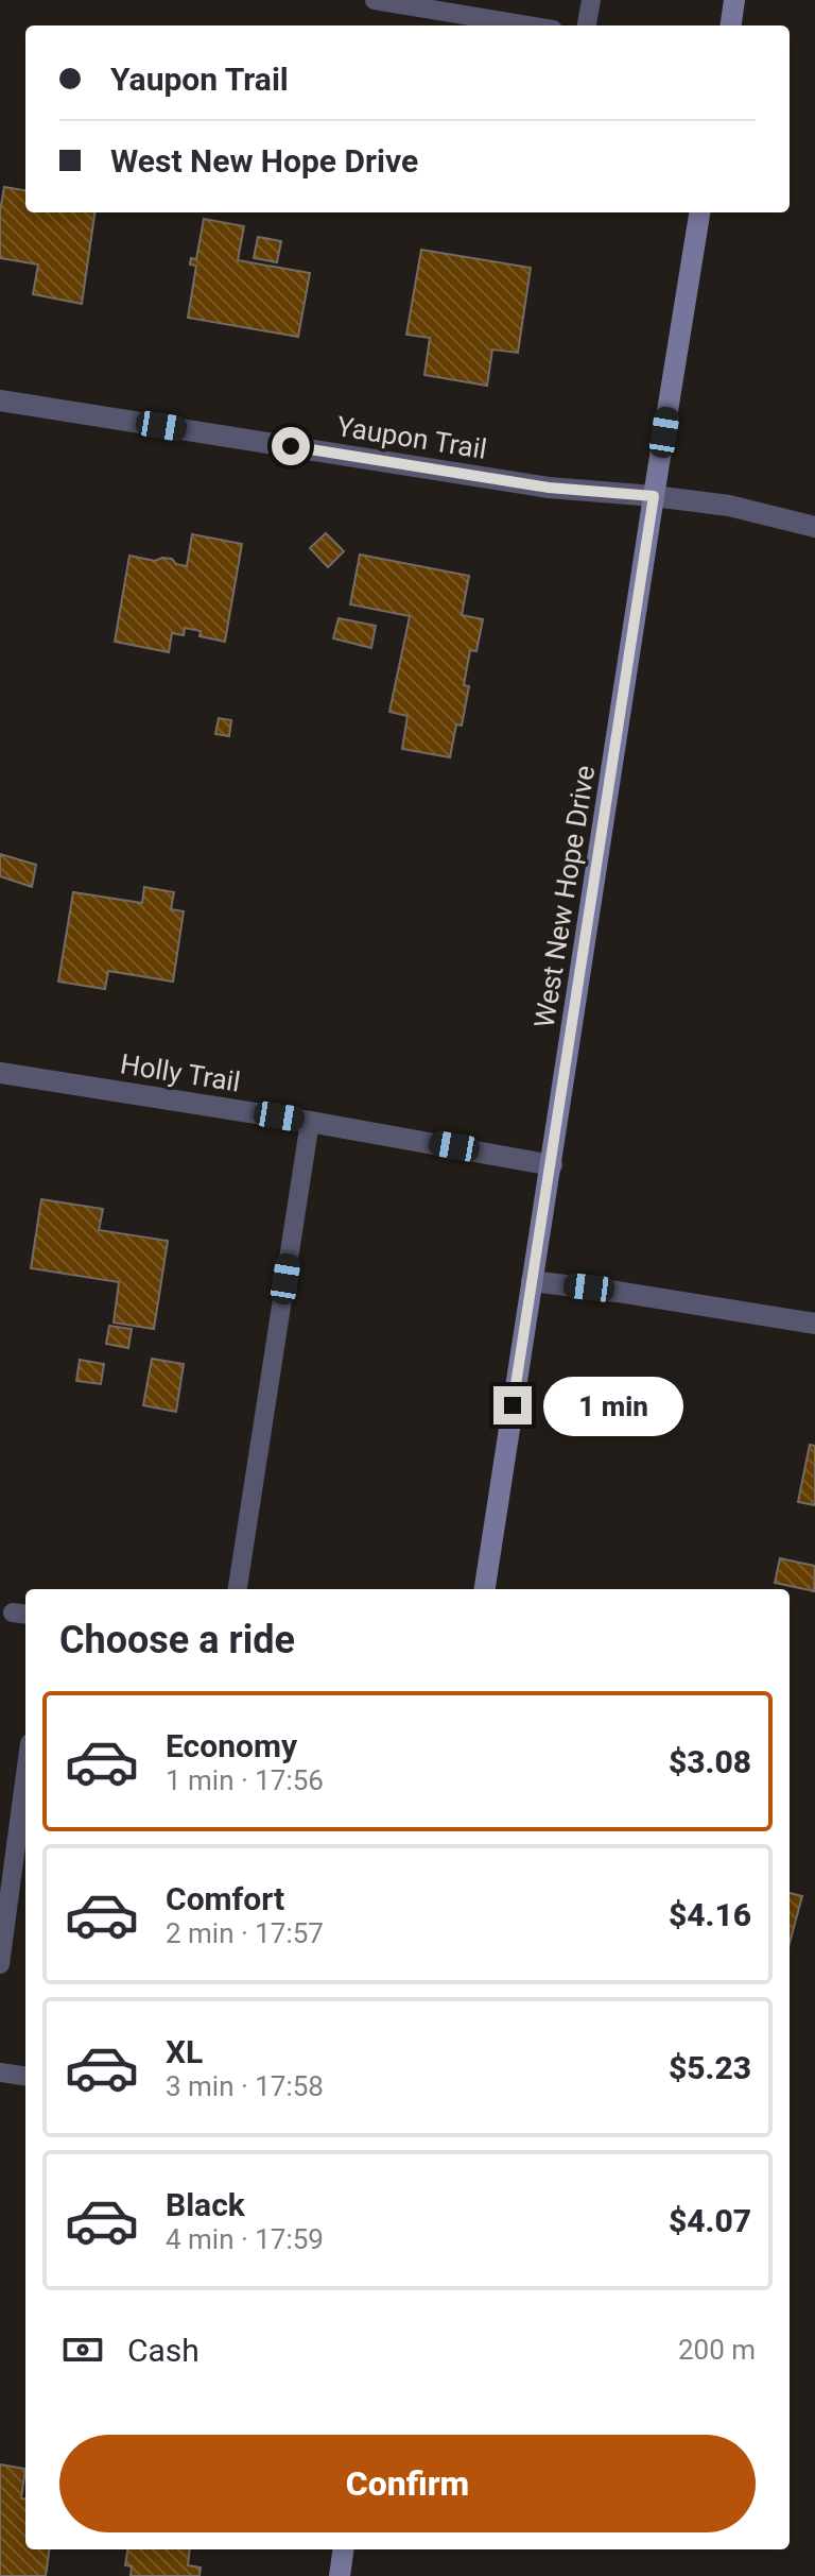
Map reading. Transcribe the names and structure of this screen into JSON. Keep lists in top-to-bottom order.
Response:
{
  "streets": {
    "main road": ["West New Hope Drive"],
    "street": ["Yaupon Trail", "Holly Trail"]
  },
  "crossings": [
    ["Yaupon Trail", "West New Hope Drive"],
    ["West New Hope Drive", "Holly Trail"]
  ],
  "page": {
    "banner": ["Yaupon Trail", "West New Hope Drive"],
    "bubble": "1 min",
    "heading": "Choose a ride",
    "list": [
      {
        "name": "Economy",
        "note": "1 min · 17:56",
        "value": "$3.08"
      },
      {
        "name": "Comfort",
        "note": "2 min · 17:57",
        "value": "$4.16"
      },
      {
        "name": "XL",
        "note": "3 min · 17:58",
        "value": "$5.23"
      },
      {
        "name": "Black",
        "note": "4 min · 17:59",
        "value": "$4.07"
      }
    ],
    "pay": ["Cash", "200 m"],
    "buttons": "Confirm"
  }
}
